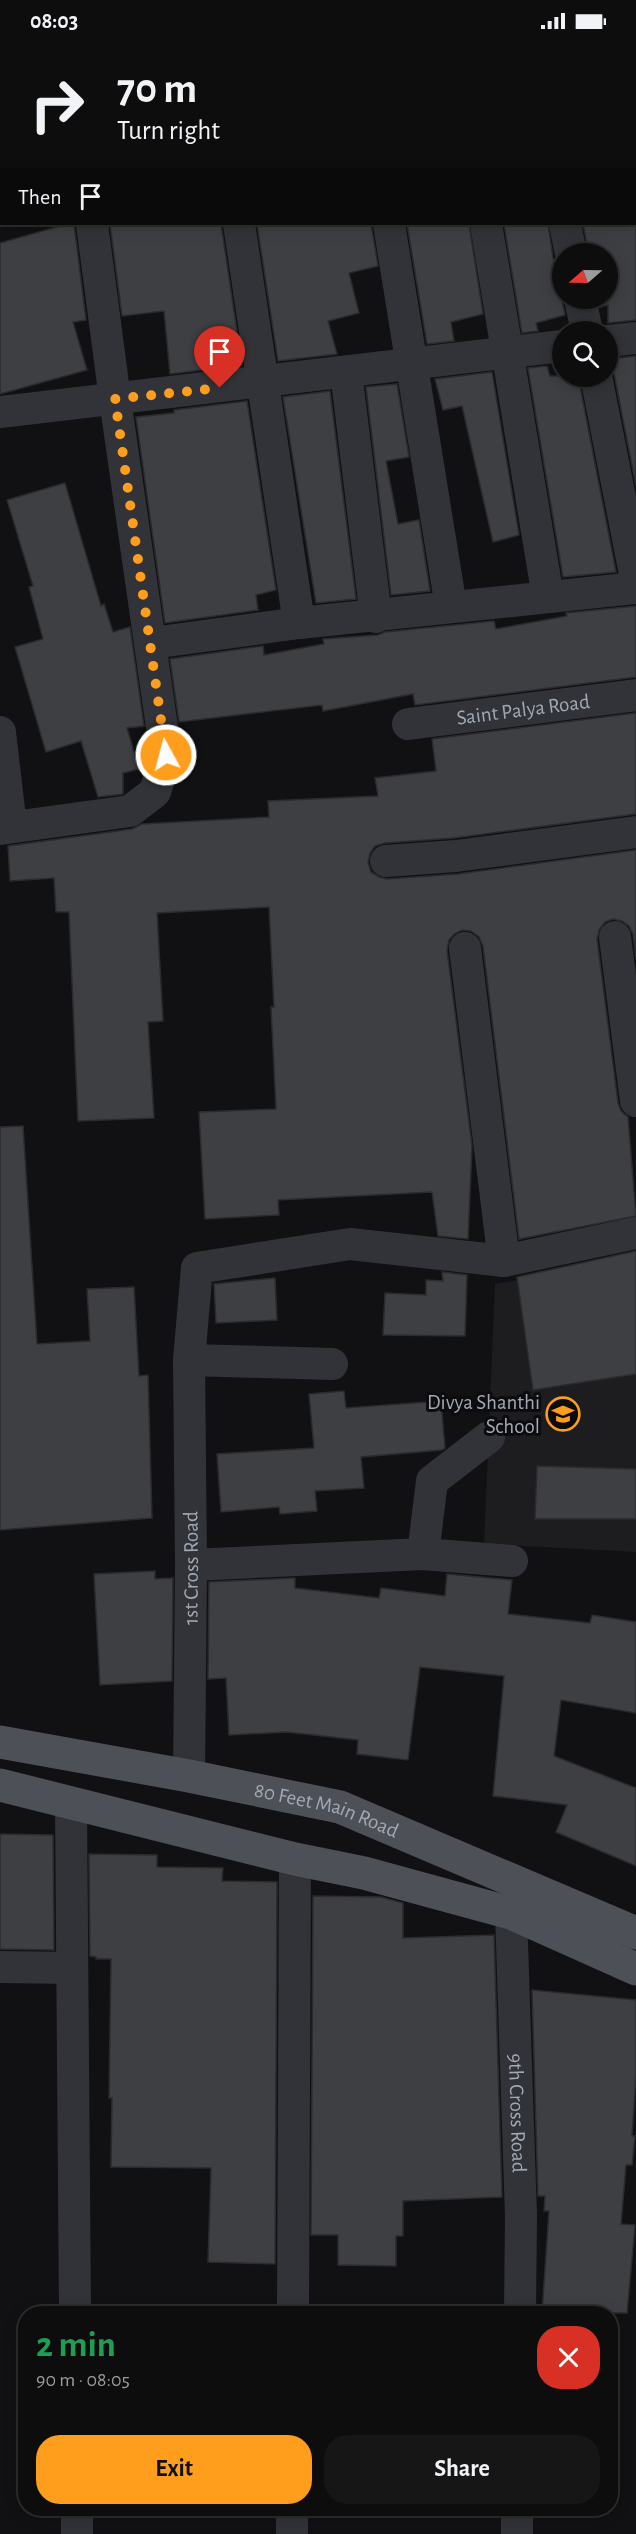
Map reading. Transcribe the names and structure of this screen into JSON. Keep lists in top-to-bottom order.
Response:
{
  "streets": {
    "main road": ["80 Feet Main Road"],
    "street": ["Saint Palya Road", "1st Cross Road", "9th Cross Road"]
  },
  "crossings": [
    ["1st Cross Road", "80 Feet Main Road"]
  ],
  "places": {
    "school or university": ["Divya Shanthi School"]
  },
  "north": "left",
  "page": {
    "status": "08:03",
    "turn": ["70 m", "Turn right"],
    "then": "Then",
    "heading": ["2 min", "90 m · 08:05"],
    "buttons": ["Exit", "Share"]
  }
}
